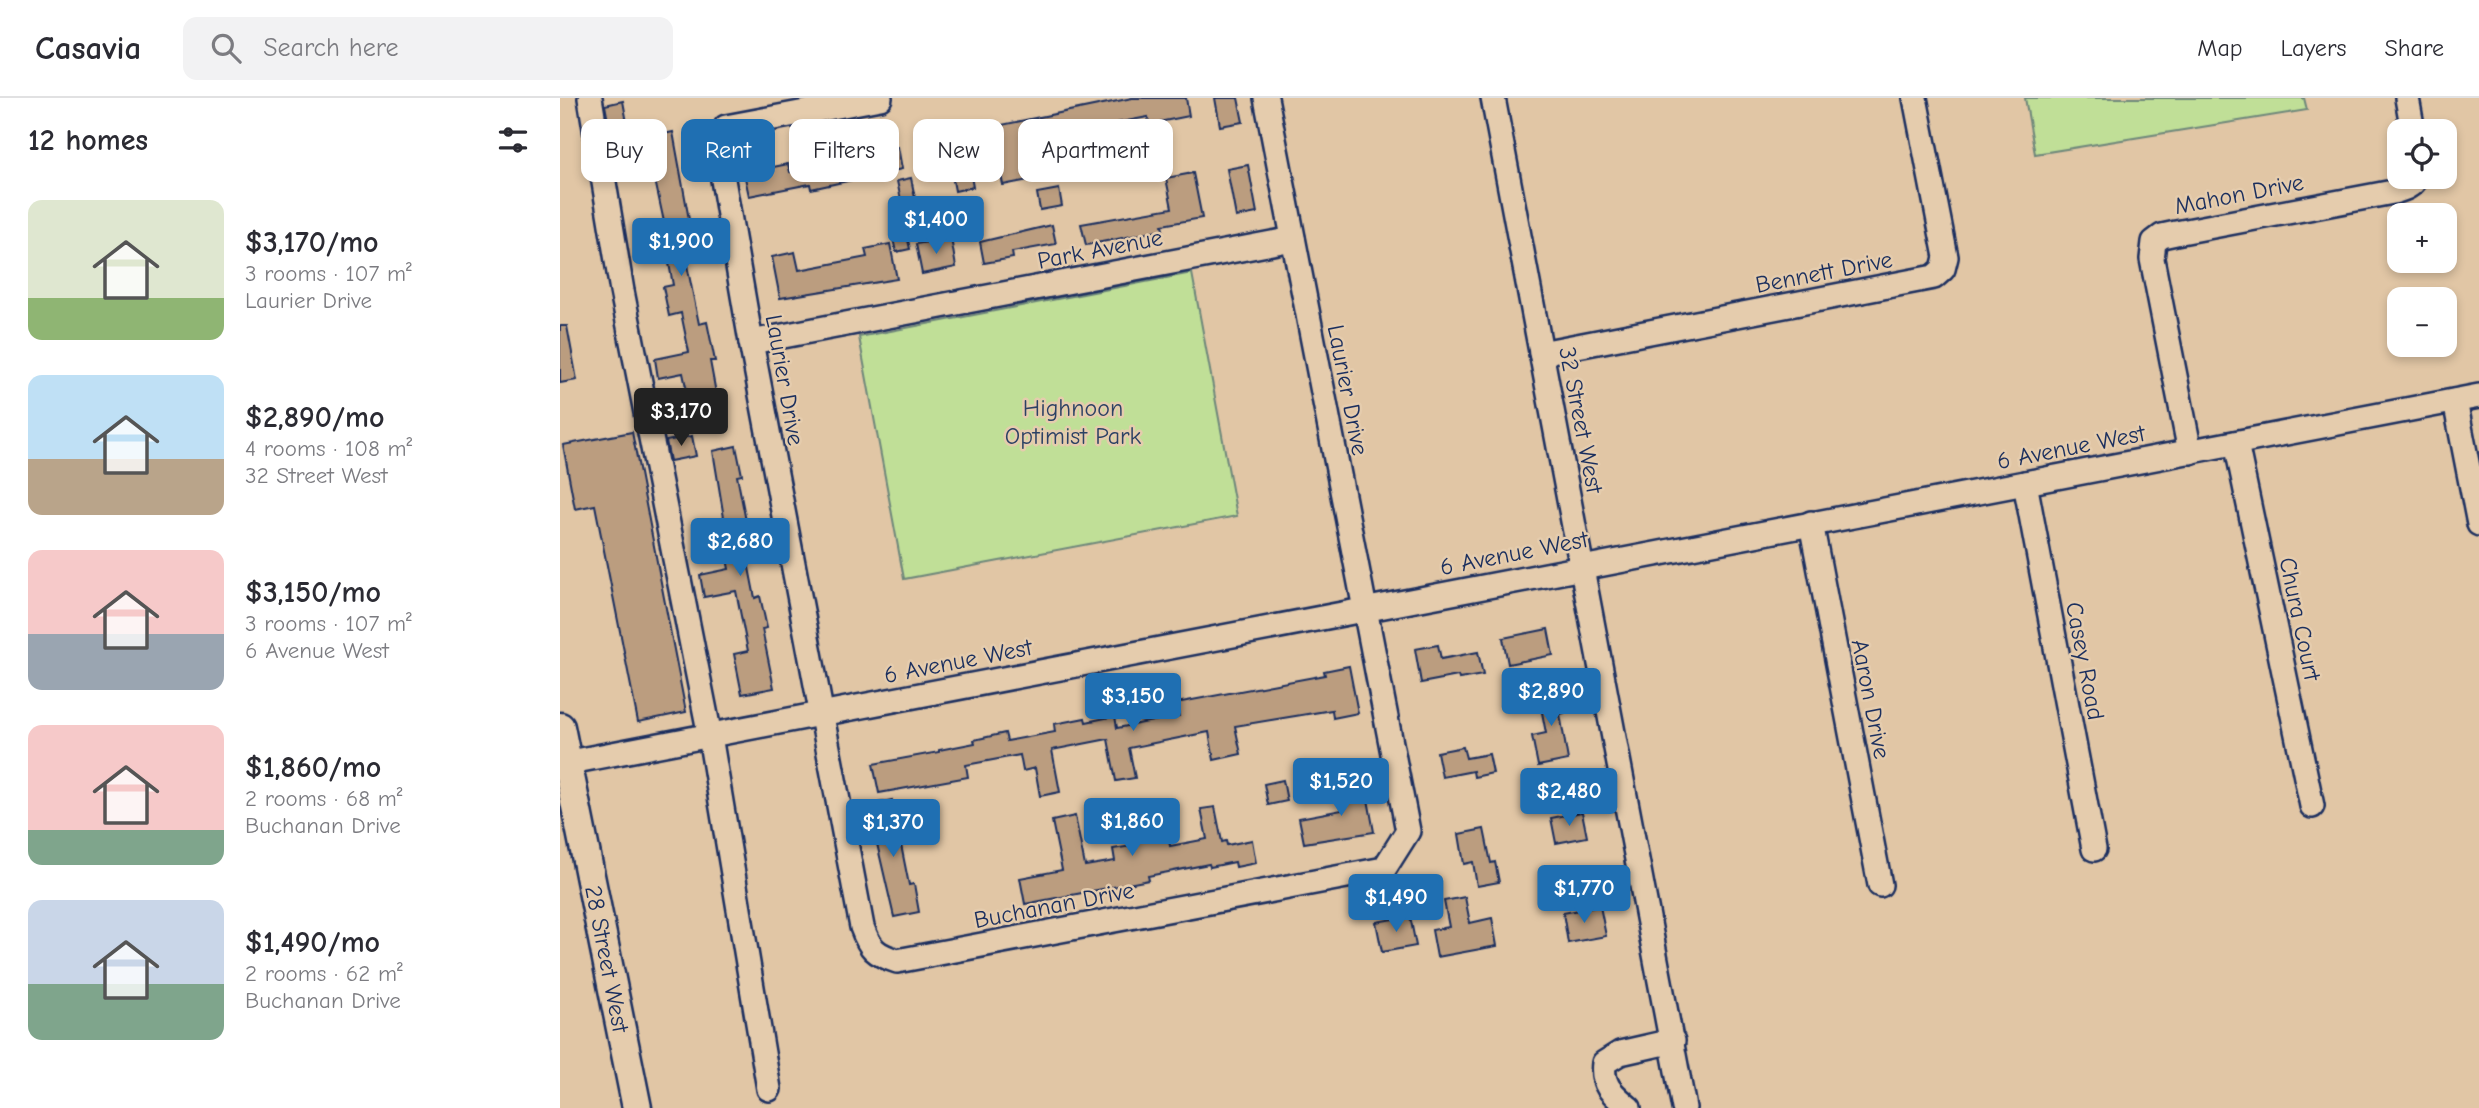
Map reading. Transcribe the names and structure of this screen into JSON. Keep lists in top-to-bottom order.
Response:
{
  "streets": {
    "main road": ["28 Street West"],
    "street": [
      "Mahon Drive",
      "Park Avenue",
      "Bennett Drive",
      "Laurier Drive",
      "32 Street West",
      "6 Avenue West",
      "Chura Court",
      "Casey Road",
      "Aaron Drive",
      "Buchanan Drive"
    ]
  },
  "crossings": [
    ["Mahon Drive", "6 Avenue West"],
    ["Park Avenue", "Laurier Drive"],
    ["Bennett Drive", "32 Street West"],
    ["Laurier Drive", "6 Avenue West"],
    ["Laurier Drive", "Buchanan Drive"],
    ["32 Street West", "6 Avenue West"],
    ["6 Avenue West", "Chura Court"],
    ["6 Avenue West", "Casey Road"],
    ["6 Avenue West", "Aaron Drive"],
    ["6 Avenue West", "Buchanan Drive"],
    ["6 Avenue West", "28 Street West"]
  ],
  "parks": ["Highnoon Optimist Park"],
  "page": {
    "header": "Casavia",
    "search": "Search here",
    "nav": ["Map", "Layers", "Share"],
    "heading": "12 homes",
    "map_buttons": ["+", "−"],
    "chip": [
      "Buy",
      "Rent",
      "Filters",
      "New",
      "Apartment"
    ],
    "list": [
      {
        "name": "$3,170/mo",
        "note": "3 rooms · 107 m² · Laurier Drive"
      },
      {
        "name": "$2,890/mo",
        "note": "4 rooms · 108 m² · 32 Street West"
      },
      {
        "name": "$3,150/mo",
        "note": "3 rooms · 107 m² · 6 Avenue West"
      },
      {
        "name": "$1,860/mo",
        "note": "2 rooms · 68 m² · Buchanan Drive"
      },
      {
        "name": "$1,490/mo",
        "note": "2 rooms · 62 m² · Buchanan Drive"
      }
    ],
    "price": [
      "$1,400",
      "$1,900",
      "$3,170",
      "$2,680",
      "$2,890",
      "$3,150",
      "$1,520",
      "$2,480",
      "$1,860",
      "$1,370",
      "$1,770",
      "$1,490"
    ]
  }
}
